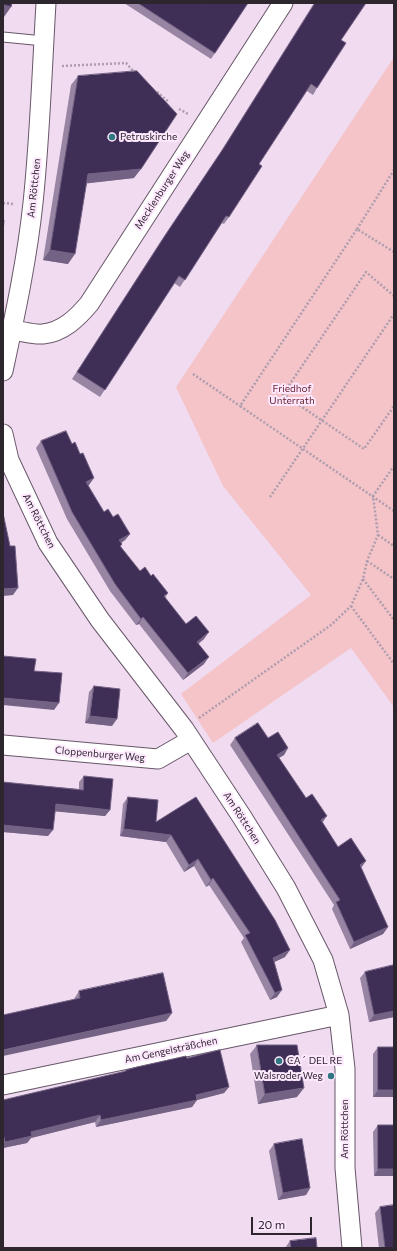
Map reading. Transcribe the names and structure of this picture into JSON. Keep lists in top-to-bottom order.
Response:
{
  "streets": {
    "street": [
      "Am Röttchen",
      "Mecklenburger Weg",
      "Cloppenburger Weg",
      "Am Gengelsträßchen"
    ]
  },
  "crossings": [
    ["Am Röttchen", "Mecklenburger Weg"],
    ["Am Röttchen", "Cloppenburger Weg"],
    ["Am Röttchen", "Am Gengelsträßchen"]
  ],
  "parks": ["Friedhof Unterrath"],
  "places": ["Petruskirche", "CA´ DEL RE", "Walsroder Weg"],
  "scale_bar": "20 m"
}
